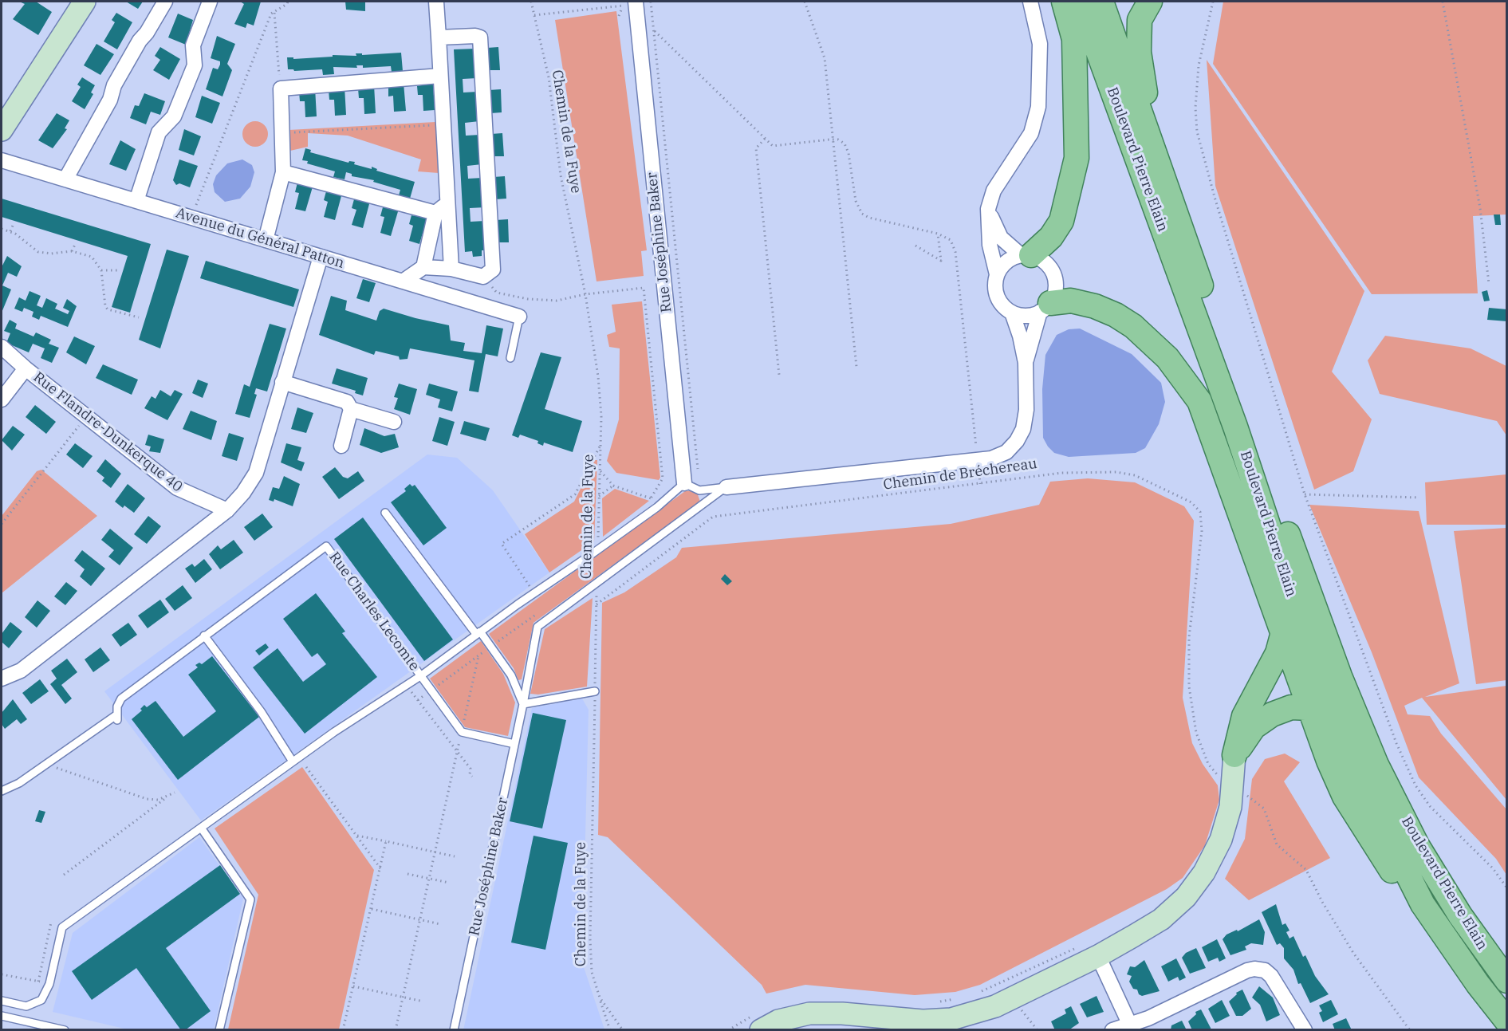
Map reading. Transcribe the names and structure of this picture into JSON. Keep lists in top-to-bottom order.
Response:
{
  "streets": {
    "main road": ["Boulevard Pierre Elain"],
    "street": ["Avenue du Général Patton", "Rue Joséphine Baker", "Rue Flandre-Dunkerque 40"],
    "lane": ["Rue Charles Lecomte"],
    "path": ["Chemin de la Fuye", "Chemin de Bréchereau"]
  },
  "crossings": [
    ["Chemin de la Fuye", "Rue Joséphine Baker"]
  ]
}
